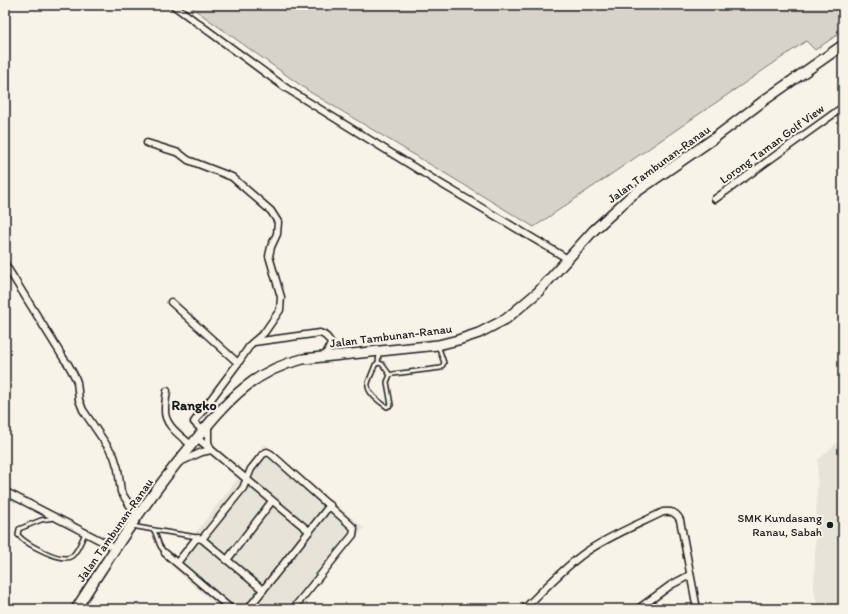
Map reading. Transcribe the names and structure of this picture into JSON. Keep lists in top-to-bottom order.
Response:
{
  "streets": {
    "main road": ["Jalan Tambunan-Ranau"],
    "street": ["Lorong Taman Golf View"]
  },
  "districts": ["Rangko"],
  "places": ["SMK Kundasang Ranau, Sabah"]
}
